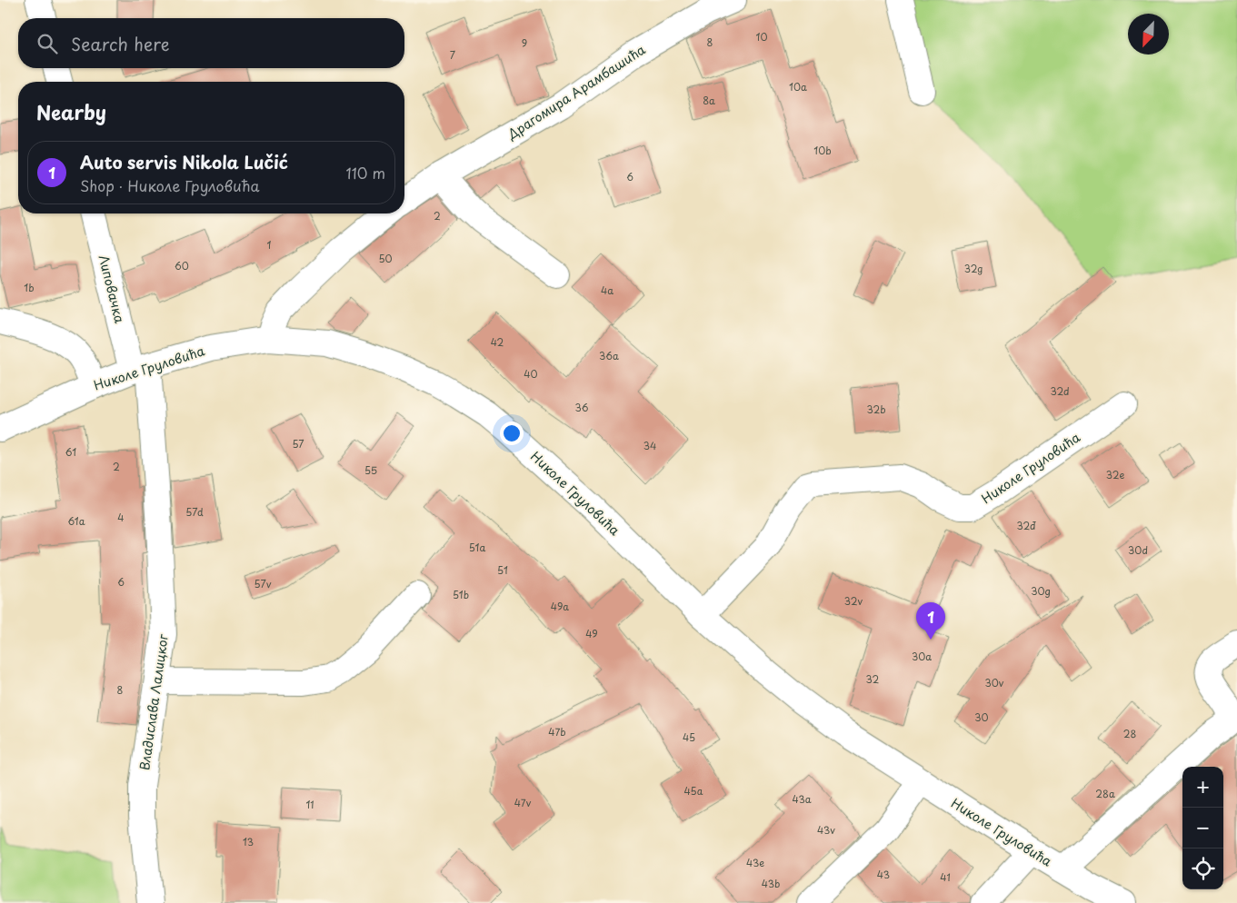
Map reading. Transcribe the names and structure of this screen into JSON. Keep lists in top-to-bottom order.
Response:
{
  "streets": {
    "street": [
      "Драгомира Арамбашића",
      "Липовачка",
      "Николе Груловића",
      "Владислава Лалицког"
    ]
  },
  "crossings": [
    ["Липовачка", "Николе Груловића"],
    ["Липовачка", "Владислава Лалицког"],
    ["Николе Груловића", "Владислава Лалицког"]
  ],
  "house_numbers": [
    "10",
    "8",
    "9",
    "7",
    "10a",
    "8a",
    "10b",
    "6",
    "2",
    "1",
    "50",
    "60",
    "32g",
    "1b",
    "4a",
    "42",
    "36a",
    "40",
    "32d",
    "36",
    "32b",
    "57",
    "34",
    "61",
    "2",
    "55",
    "32e",
    "57d",
    "4",
    "61a",
    "32đ",
    "51a",
    "30d",
    "51",
    "6",
    "57v",
    "30g",
    "51b",
    "32v",
    "49a",
    "49",
    "30a",
    "32",
    "30v",
    "8",
    "30",
    "47b",
    "28",
    "45",
    "45a",
    "28a",
    "43a",
    "47v",
    "11",
    "43v",
    "13",
    "43e",
    "43",
    "41",
    "43b"
  ],
  "north": "bottom left",
  "page": {
    "search": "Search here",
    "heading": "Nearby",
    "list": [
      {
        "mark": "1",
        "name": "Auto servis Nikola Lučić",
        "note": "Shop · Николе Груловића",
        "value": "110 m"
      }
    ],
    "pins": "1",
    "map_buttons": ["+", "−"]
  }
}
